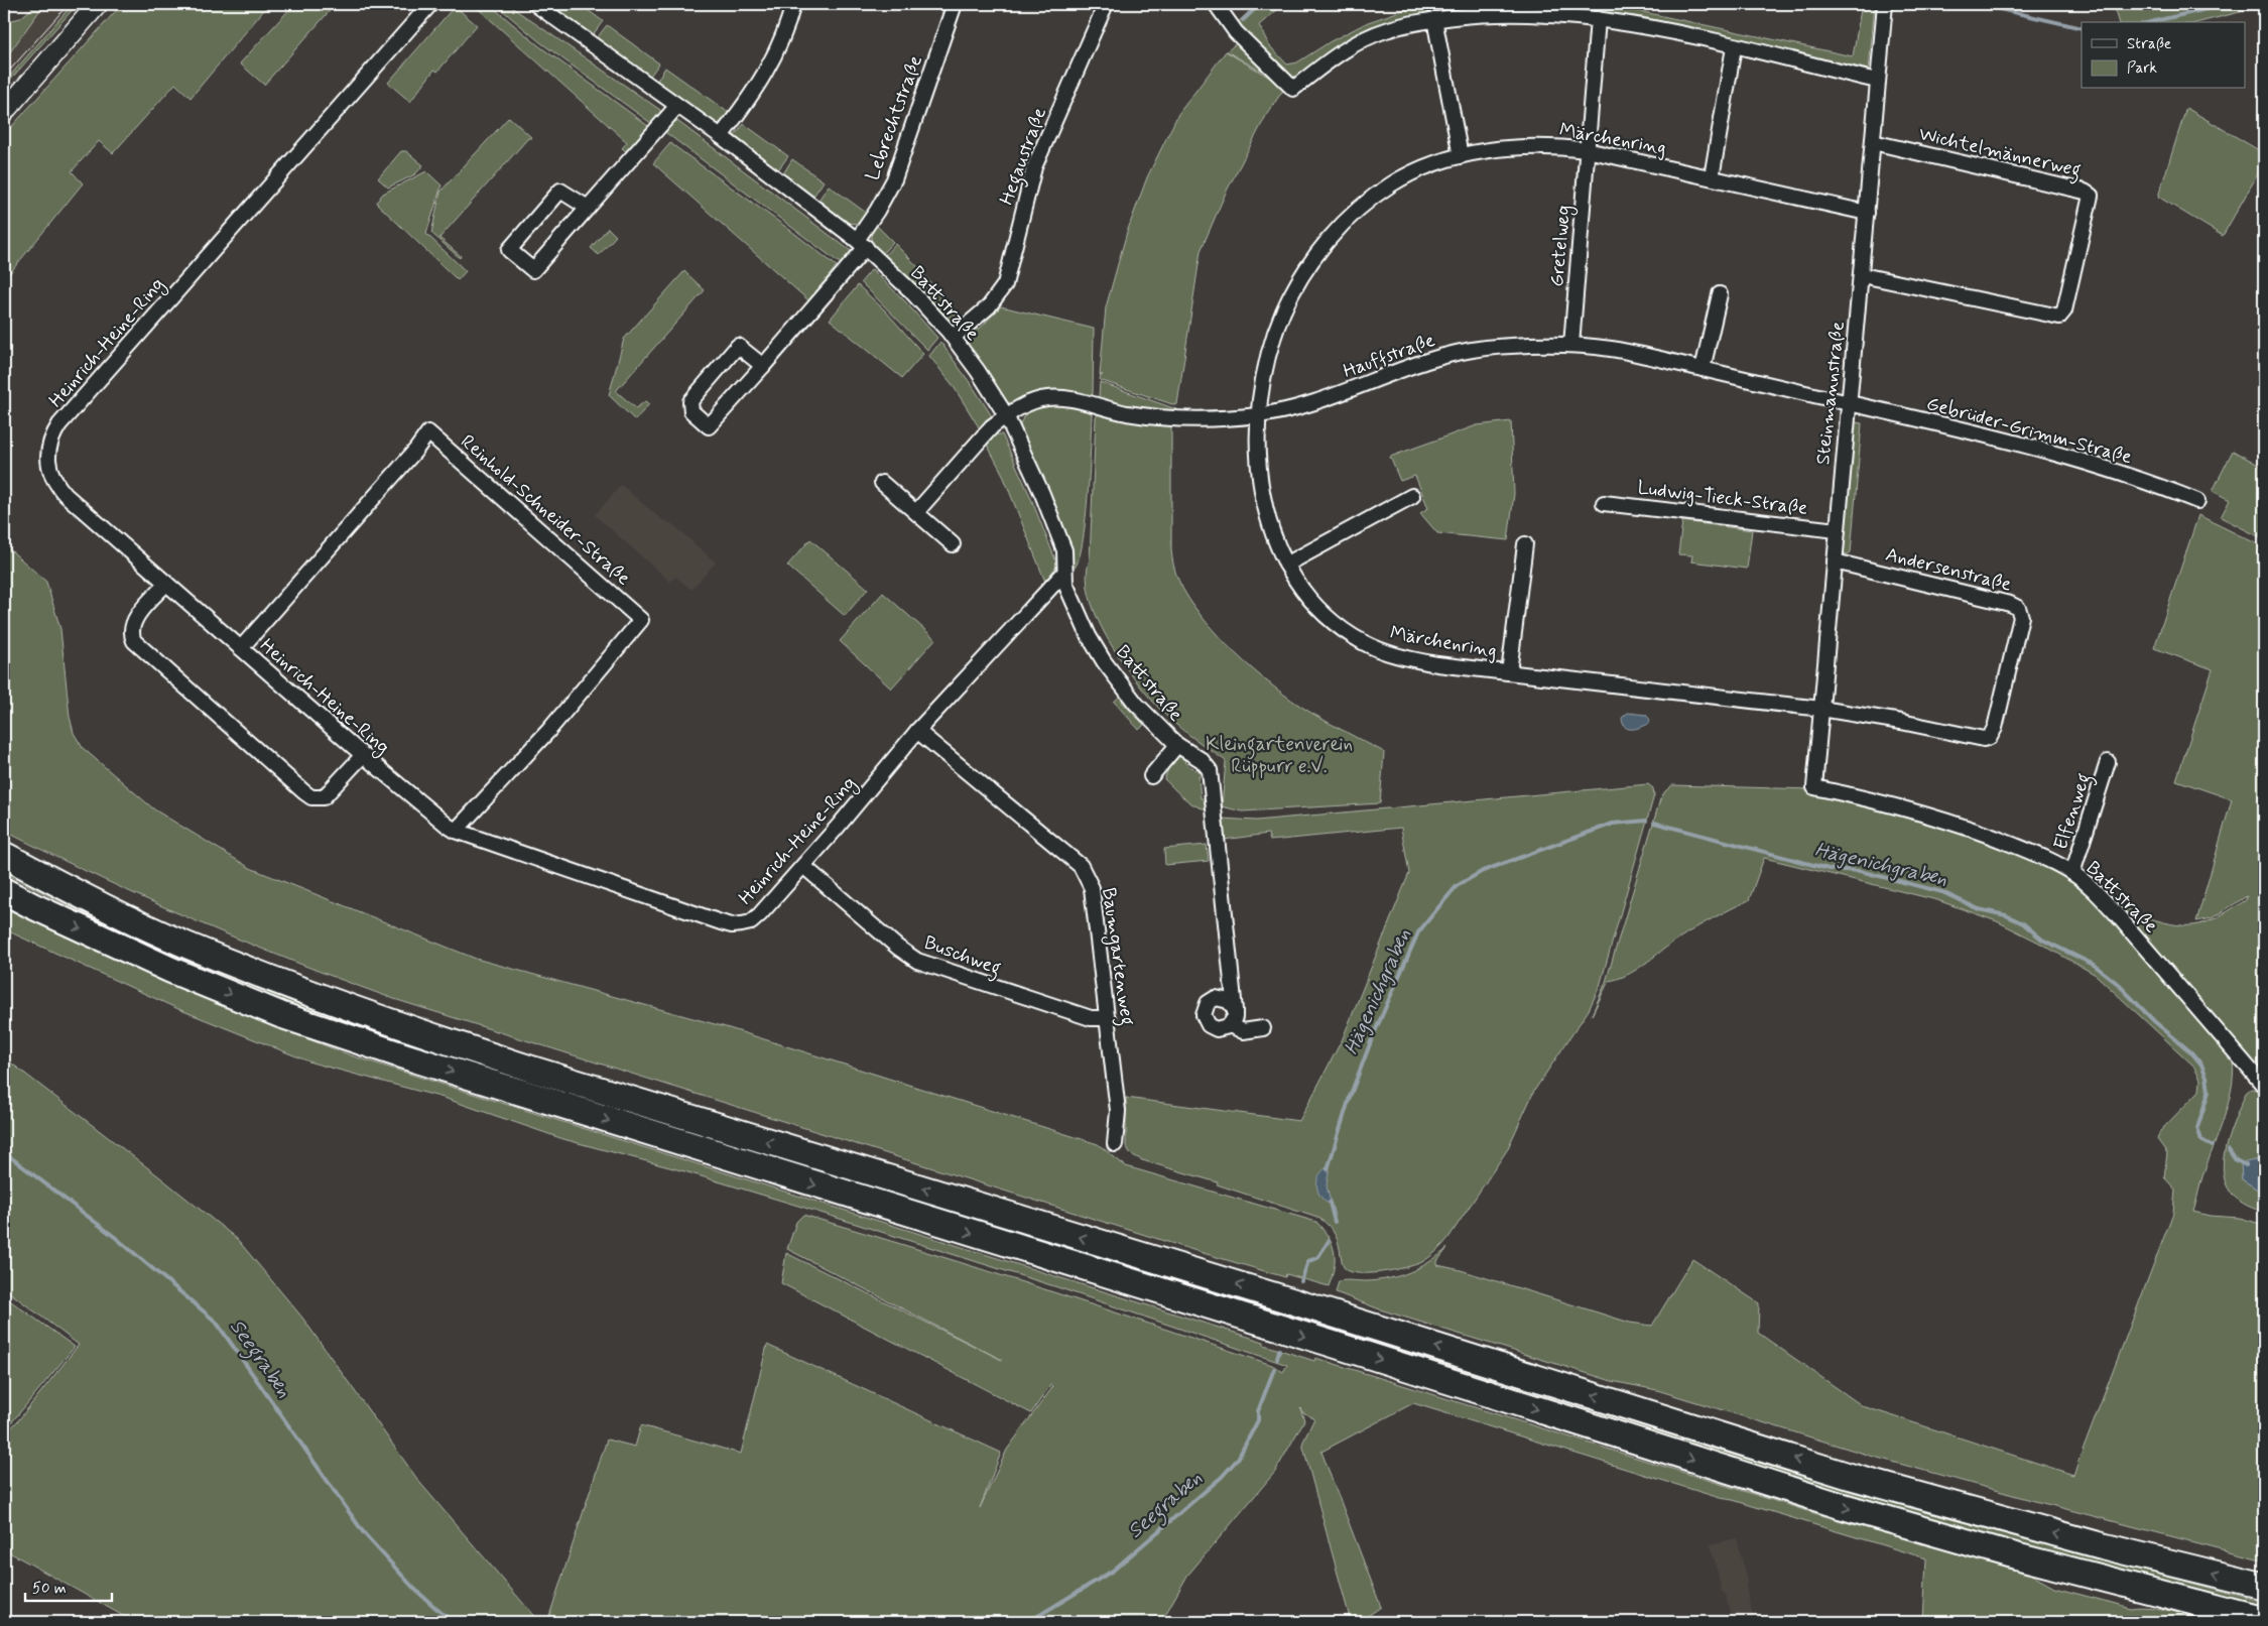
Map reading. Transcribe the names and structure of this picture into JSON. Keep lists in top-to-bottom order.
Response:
{
  "streets": {
    "street": [
      "Lebrechtstraße",
      "Märchenring",
      "Wichtelmännerweg",
      "Hegaustraße",
      "Gretelweg",
      "Battstraße",
      "Heinrich-Heine-Ring",
      "Hauffstraße",
      "Steinmannstraße",
      "Gebrüder-Grimm-Straße",
      "Ludwig-Tieck-Straße",
      "Reinhold-Schneider-Straße",
      "Andersenstraße",
      "Elfenweg",
      "Buschweg",
      "Baumgartenweg"
    ]
  },
  "crossings": [
    ["Lebrechtstraße", "Battstraße"],
    ["Märchenring", "Gretelweg"],
    ["Märchenring", "Hauffstraße"],
    ["Märchenring", "Steinmannstraße"],
    ["Märchenring", "Andersenstraße"],
    ["Wichtelmännerweg", "Steinmannstraße"],
    ["Hegaustraße", "Battstraße"],
    ["Gretelweg", "Hauffstraße"],
    ["Battstraße", "Heinrich-Heine-Ring"],
    ["Battstraße", "Hauffstraße"],
    ["Battstraße", "Steinmannstraße"],
    ["Battstraße", "Elfenweg"],
    ["Heinrich-Heine-Ring", "Reinhold-Schneider-Straße"],
    ["Heinrich-Heine-Ring", "Buschweg"],
    ["Heinrich-Heine-Ring", "Baumgartenweg"],
    ["Hauffstraße", "Steinmannstraße"],
    ["Hauffstraße", "Gebrüder-Grimm-Straße"],
    ["Steinmannstraße", "Gebrüder-Grimm-Straße"],
    ["Steinmannstraße", "Ludwig-Tieck-Straße"],
    ["Steinmannstraße", "Andersenstraße"],
    ["Buschweg", "Baumgartenweg"]
  ],
  "water": ["Hägenichgraben", "Seegraben"],
  "parks": ["Kleingartenverein Rüppurr e.V."],
  "legend": ["Straße", "Park"],
  "scale_bar": "50 m"
}
